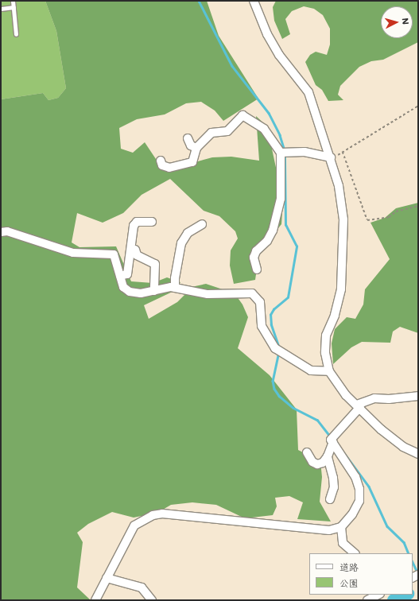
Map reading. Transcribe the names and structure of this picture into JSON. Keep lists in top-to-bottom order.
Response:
{
  "legend": ["道路", "公園"],
  "north": "right"
}
